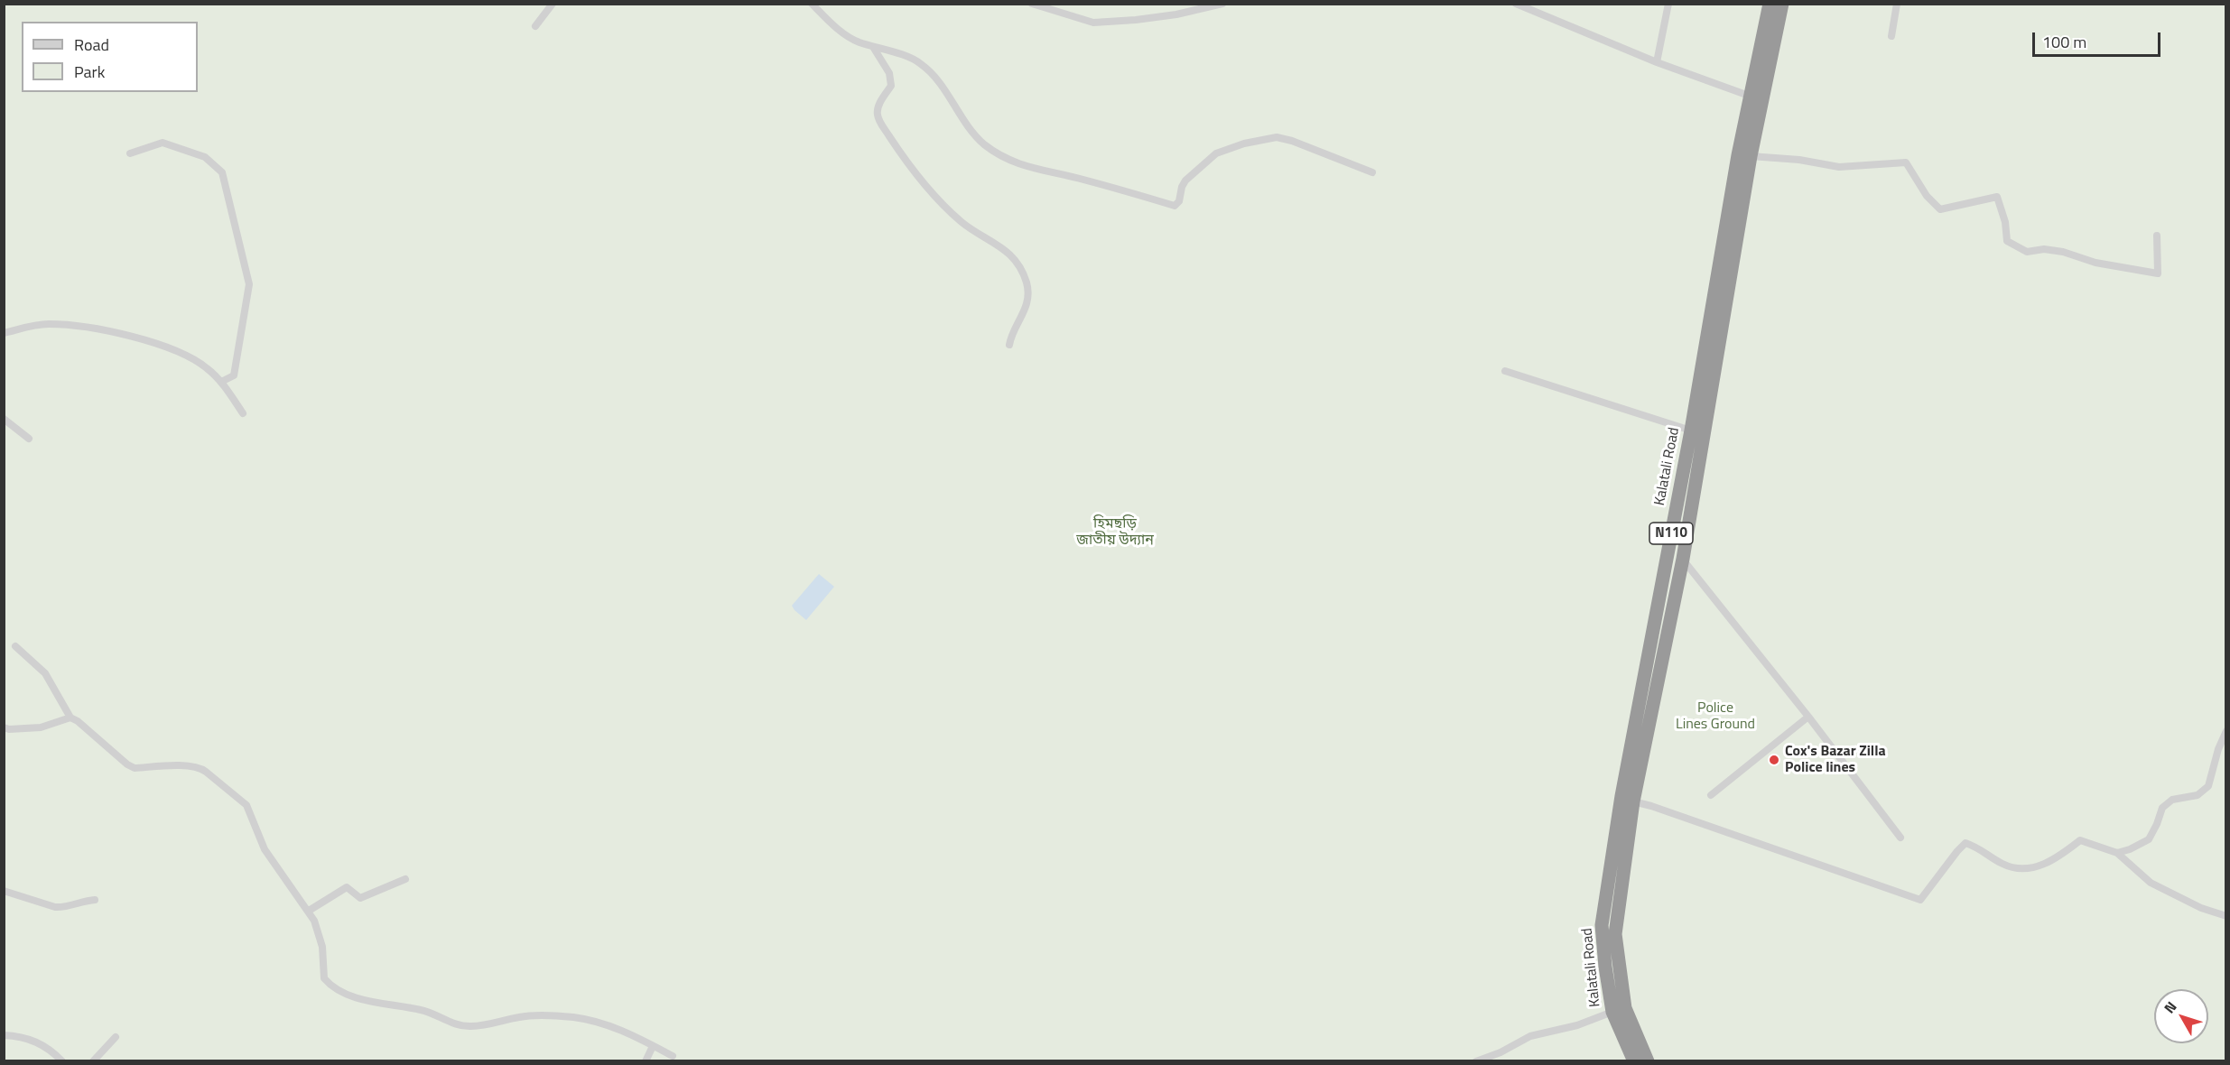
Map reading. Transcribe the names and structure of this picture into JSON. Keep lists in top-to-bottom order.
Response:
{
  "streets": {
    "highway": ["Kalatali Road", "N110"]
  },
  "parks": ["হিমছড়ি জাতীয় উদ্যান", "Police Lines Ground"],
  "places": ["Cox's Bazar Zilla Police lines"],
  "legend": ["Road", "Park"],
  "scale_bar": "100 m",
  "north": "top left"
}
